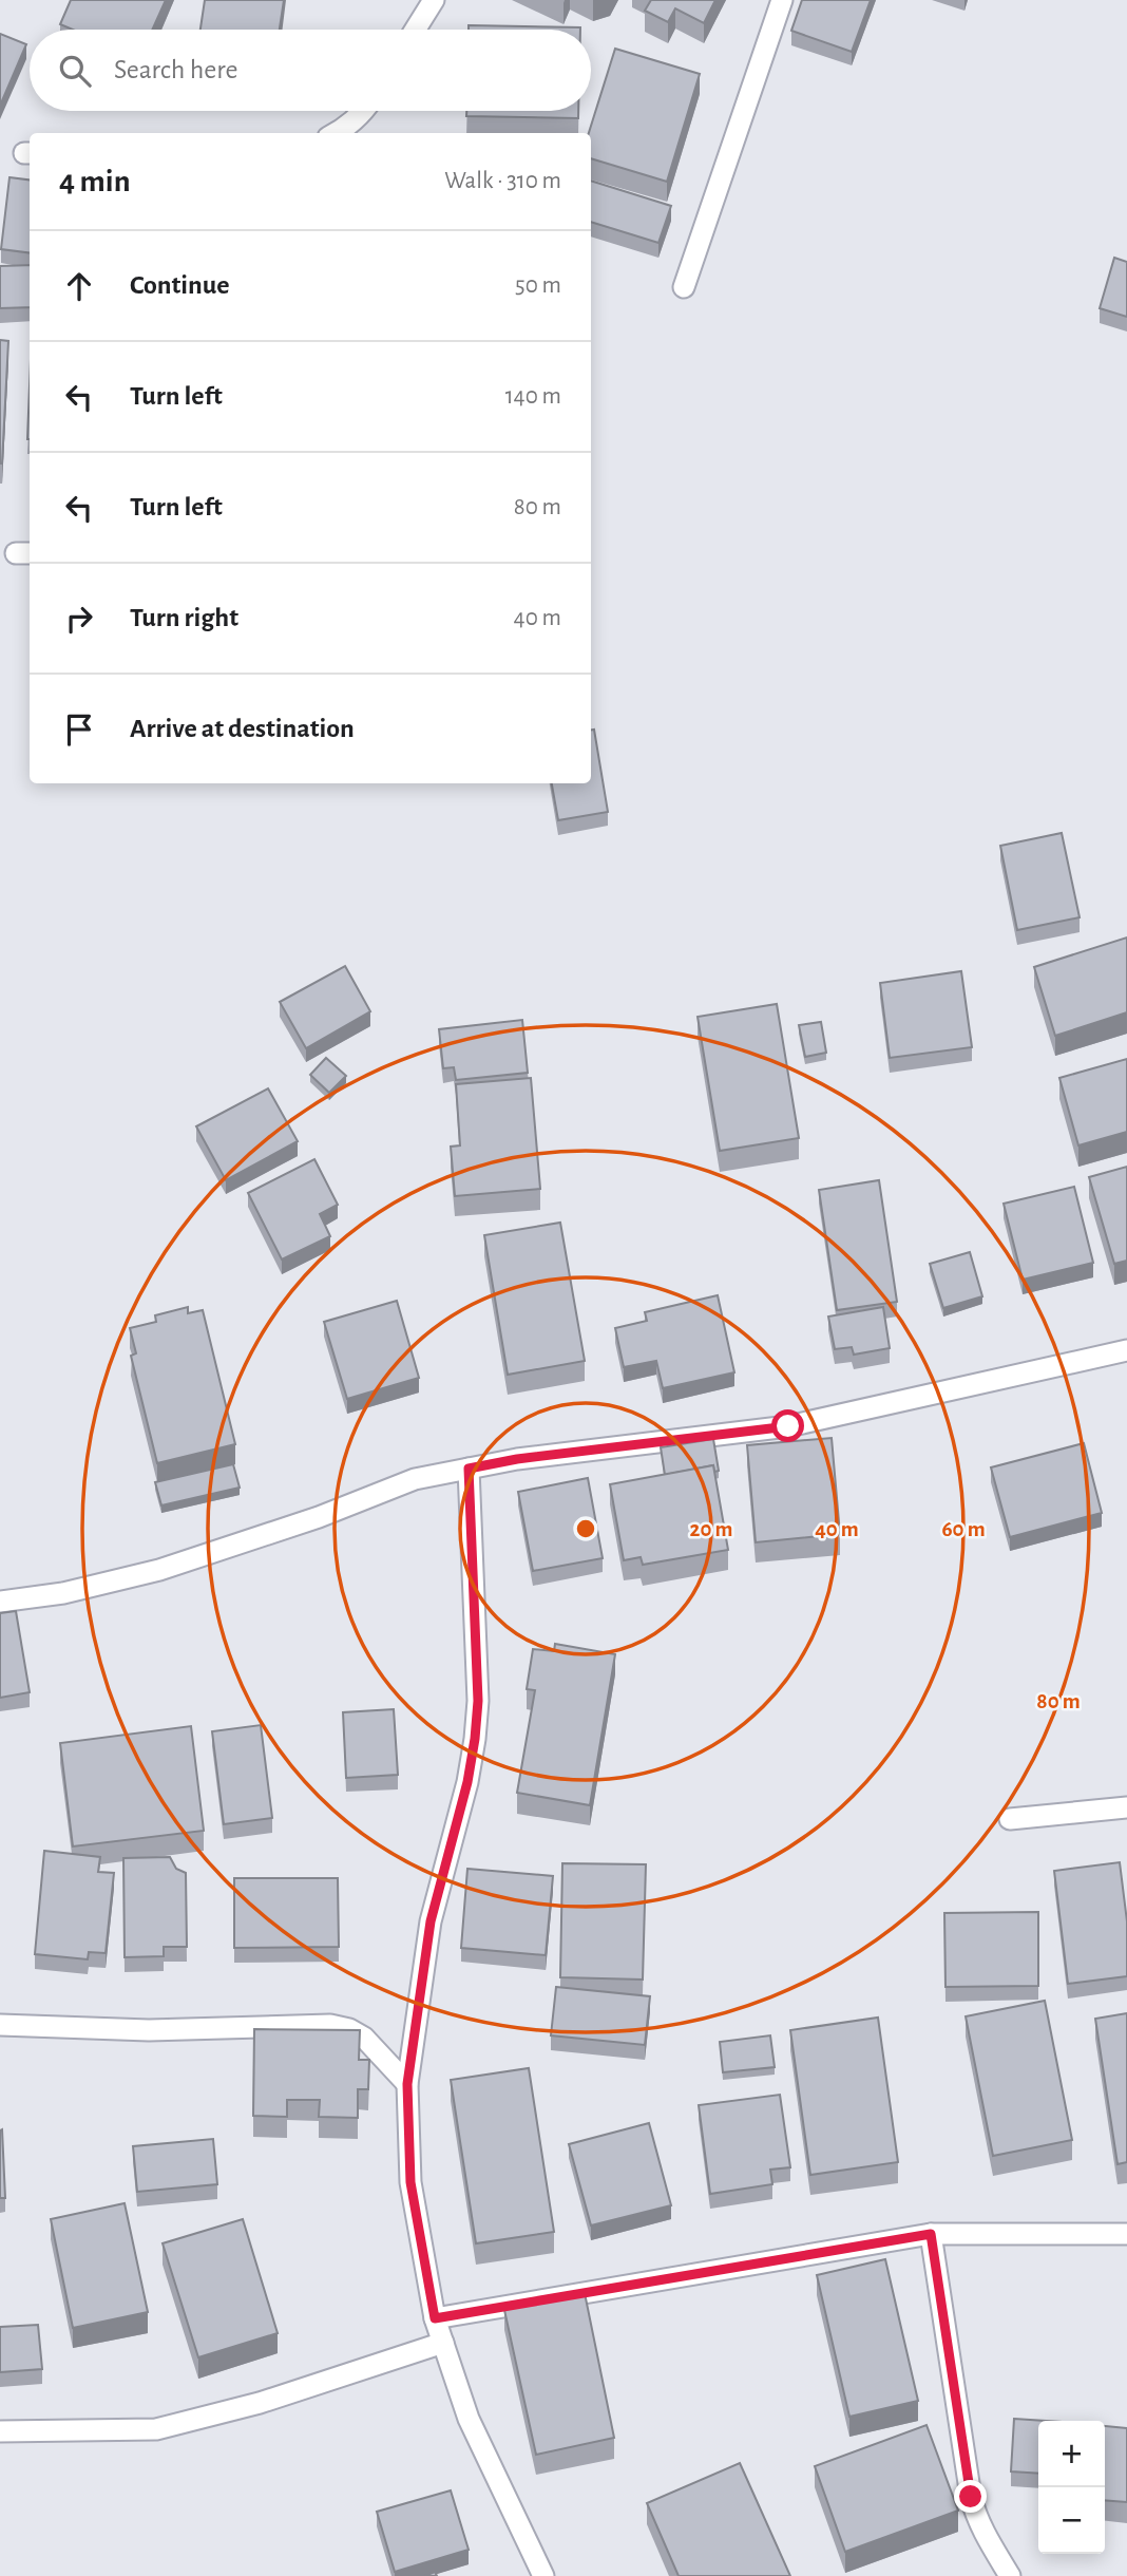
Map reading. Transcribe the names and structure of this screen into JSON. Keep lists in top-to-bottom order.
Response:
{
  "page": {
    "search": "Search here",
    "heading": ["4 min", "Walk · 310 m"],
    "list": [
      ["Continue", "50 m"],
      ["Turn left", "140 m"],
      ["Turn left", "80 m"],
      ["Turn right", "40 m"],
      "Arrive at destination"
    ],
    "map_buttons": ["+", "−"]
  },
  "rings": [
    "20 m",
    "40 m",
    "60 m",
    "80 m"
  ]
}
